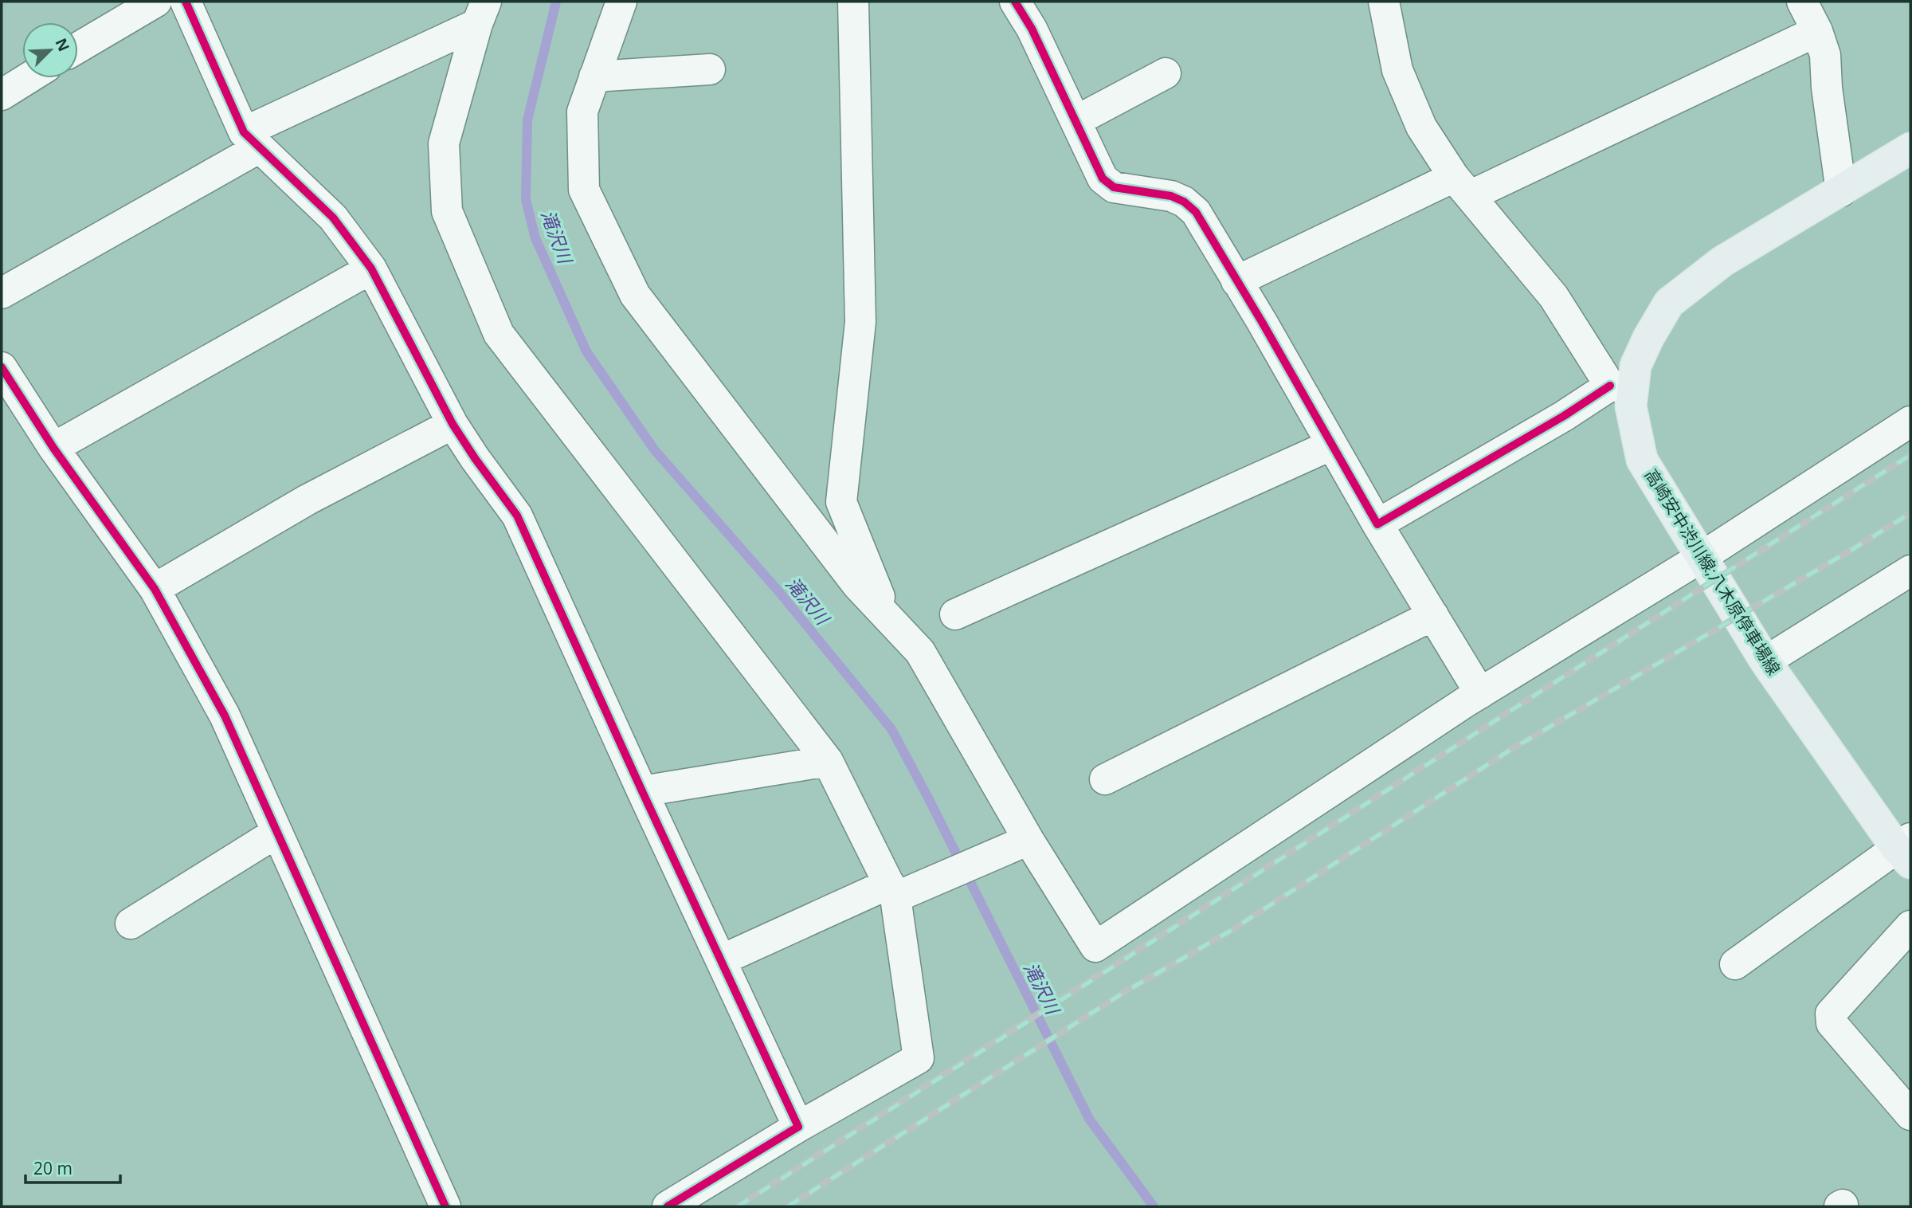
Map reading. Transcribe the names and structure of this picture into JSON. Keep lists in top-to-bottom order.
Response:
{
  "streets": {
    "main road": ["高崎安中渋川線;八木原停車場線"]
  },
  "water": ["滝沢川"],
  "scale_bar": "20 m",
  "north": "top right"
}
